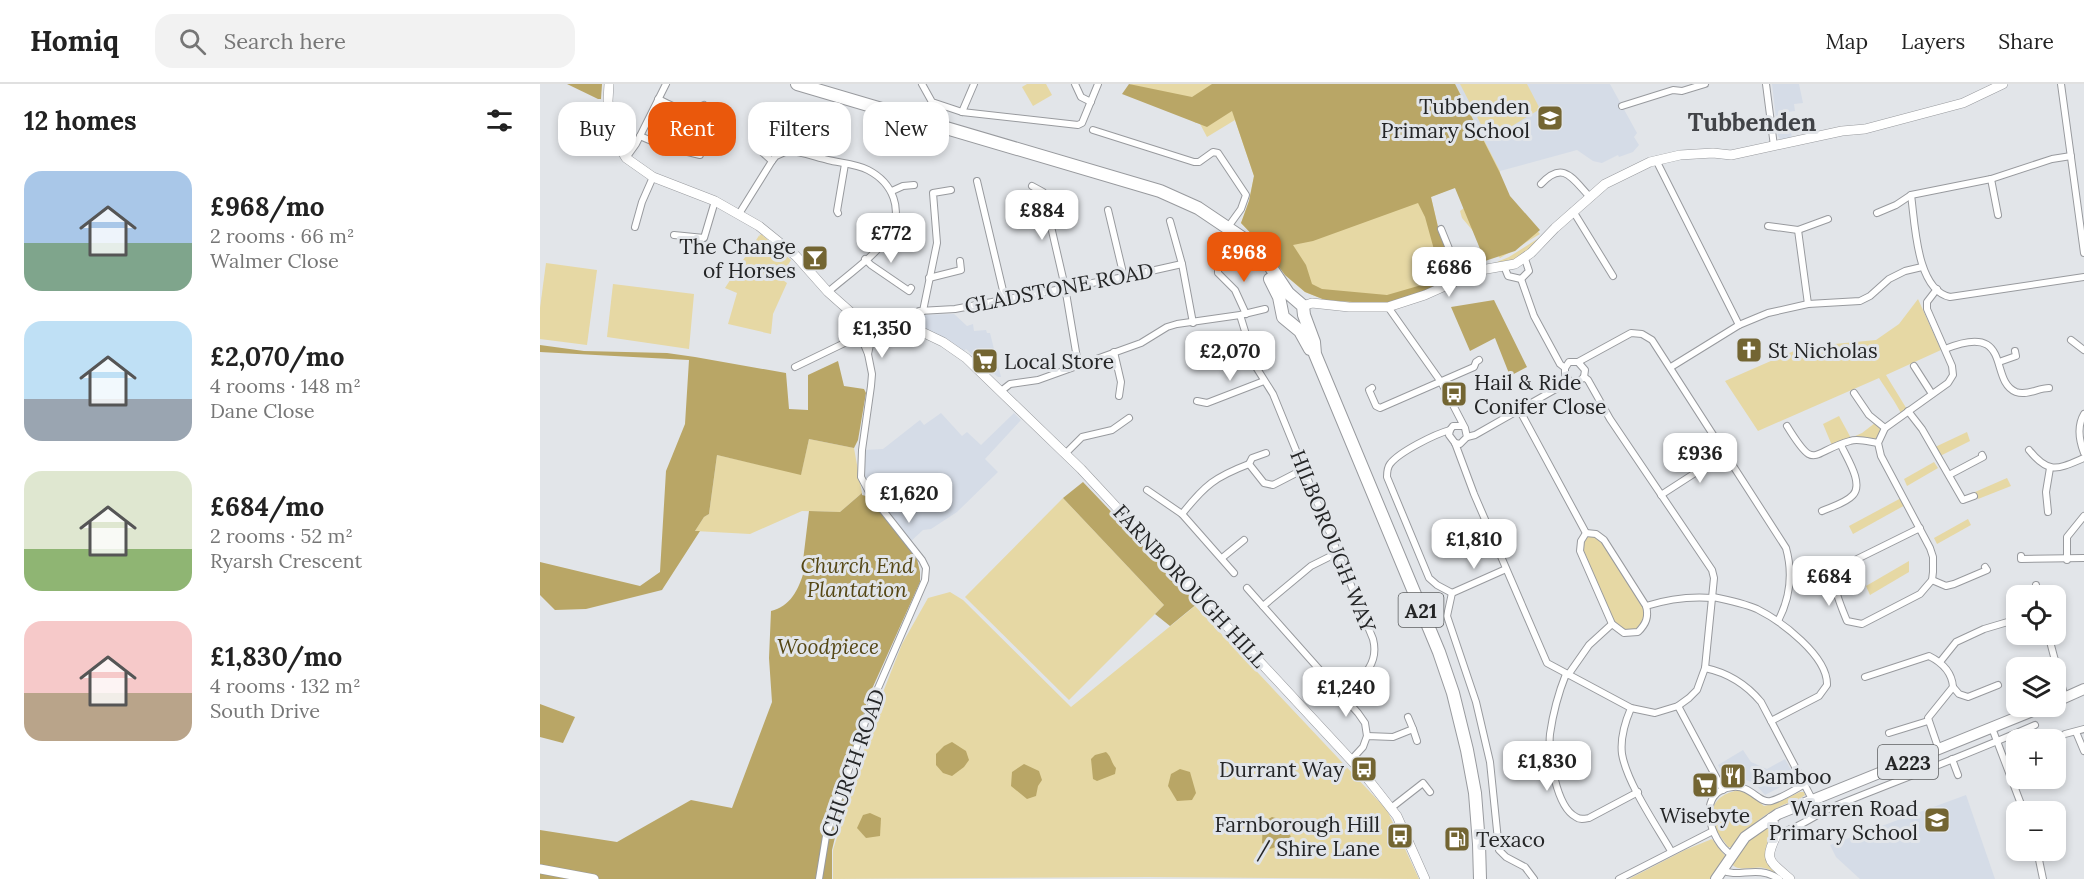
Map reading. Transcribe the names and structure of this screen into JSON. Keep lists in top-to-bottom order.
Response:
{
  "streets": {
    "highway": ["A21"],
    "main road": ["FARNBOROUGH HILL", "A223"],
    "street": ["GLADSTONE ROAD", "HILBOROUGH WAY", "CHURCH ROAD"]
  },
  "crossings": [
    ["FARNBOROUGH HILL", "CHURCH ROAD"]
  ],
  "districts": ["Tubbenden"],
  "parks": ["Church End Plantation", "Woodpiece"],
  "places": {
    "school or university": ["Tubbenden Primary School", "Warren Road Primary School"],
    "bar": ["The Change of Horses"],
    "church": ["St Nicholas"],
    "supermarket": ["Local Store", "Wisebyte"],
    "bus stop": ["Hail & Ride Conifer Close", "Durrant Way", "Farnborough Hill / Shire Lane"],
    "restaurant": ["Bamboo"],
    "fuel station": ["Texaco"]
  },
  "page": {
    "header": "Homiq",
    "search": "Search here",
    "nav": ["Map", "Layers", "Share"],
    "heading": "12 homes",
    "chip": [
      "Buy",
      "Rent",
      "Filters",
      "New"
    ],
    "list": [
      {
        "name": "£968/mo",
        "note": "2 rooms · 66 m² · Walmer Close"
      },
      {
        "name": "£2,070/mo",
        "note": "4 rooms · 148 m² · Dane Close"
      },
      {
        "name": "£684/mo",
        "note": "2 rooms · 52 m² · Ryarsh Crescent"
      },
      {
        "name": "£1,830/mo",
        "note": "4 rooms · 132 m² · South Drive"
      }
    ],
    "price": [
      "£884",
      "£772",
      "£968",
      "£686",
      "£1,350",
      "£2,070",
      "£936",
      "£1,620",
      "£1,810",
      "£684",
      "£1,240",
      "£1,830"
    ],
    "map_buttons": ["+", "−"]
  }
}
